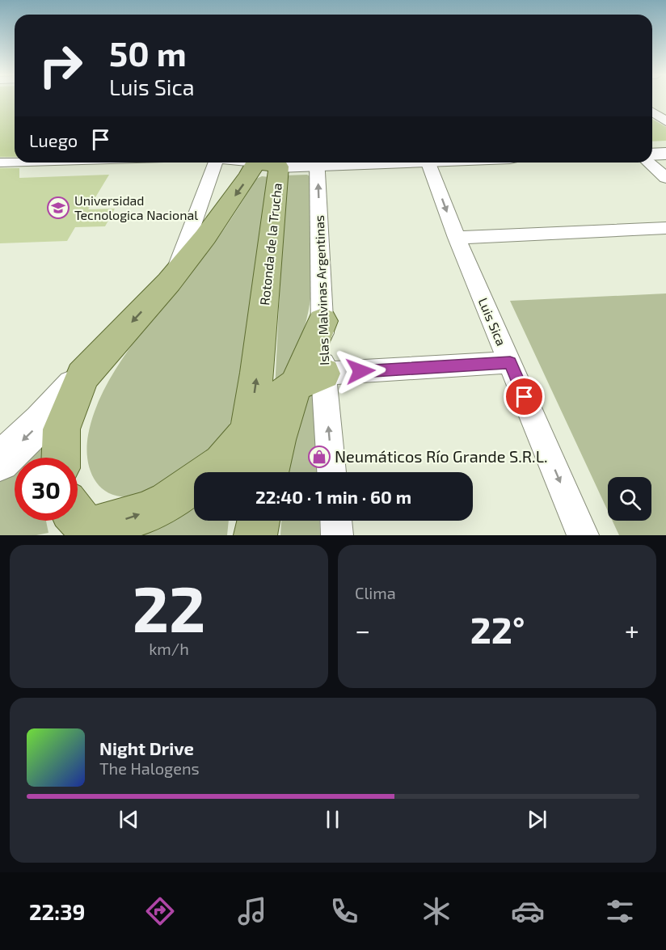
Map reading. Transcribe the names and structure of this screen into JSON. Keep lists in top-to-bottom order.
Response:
{
  "streets": {
    "main road": ["Rotonda de la Trucha"],
    "street": ["Islas Malvinas Argentinas", "Luis Sica"]
  },
  "one_way": ["Islas Malvinas Argentinas", "Luis Sica"],
  "places": {
    "school or university": ["Universidad Tecnologica Nacional"],
    "shop": ["Neumáticos Río Grande S.R.L."]
  },
  "page": {
    "turn": ["50 m", "Luis Sica"],
    "then": "Luego",
    "limit": "30",
    "trip": "22:40 · 1 min · 60 m",
    "tile": [
      ["22", "km/h"],
      "Clima"
    ],
    "heat": ["−", "22°", "+"],
    "song": ["Night Drive", "The Halogens"],
    "tabs": "22:39"
  }
}
